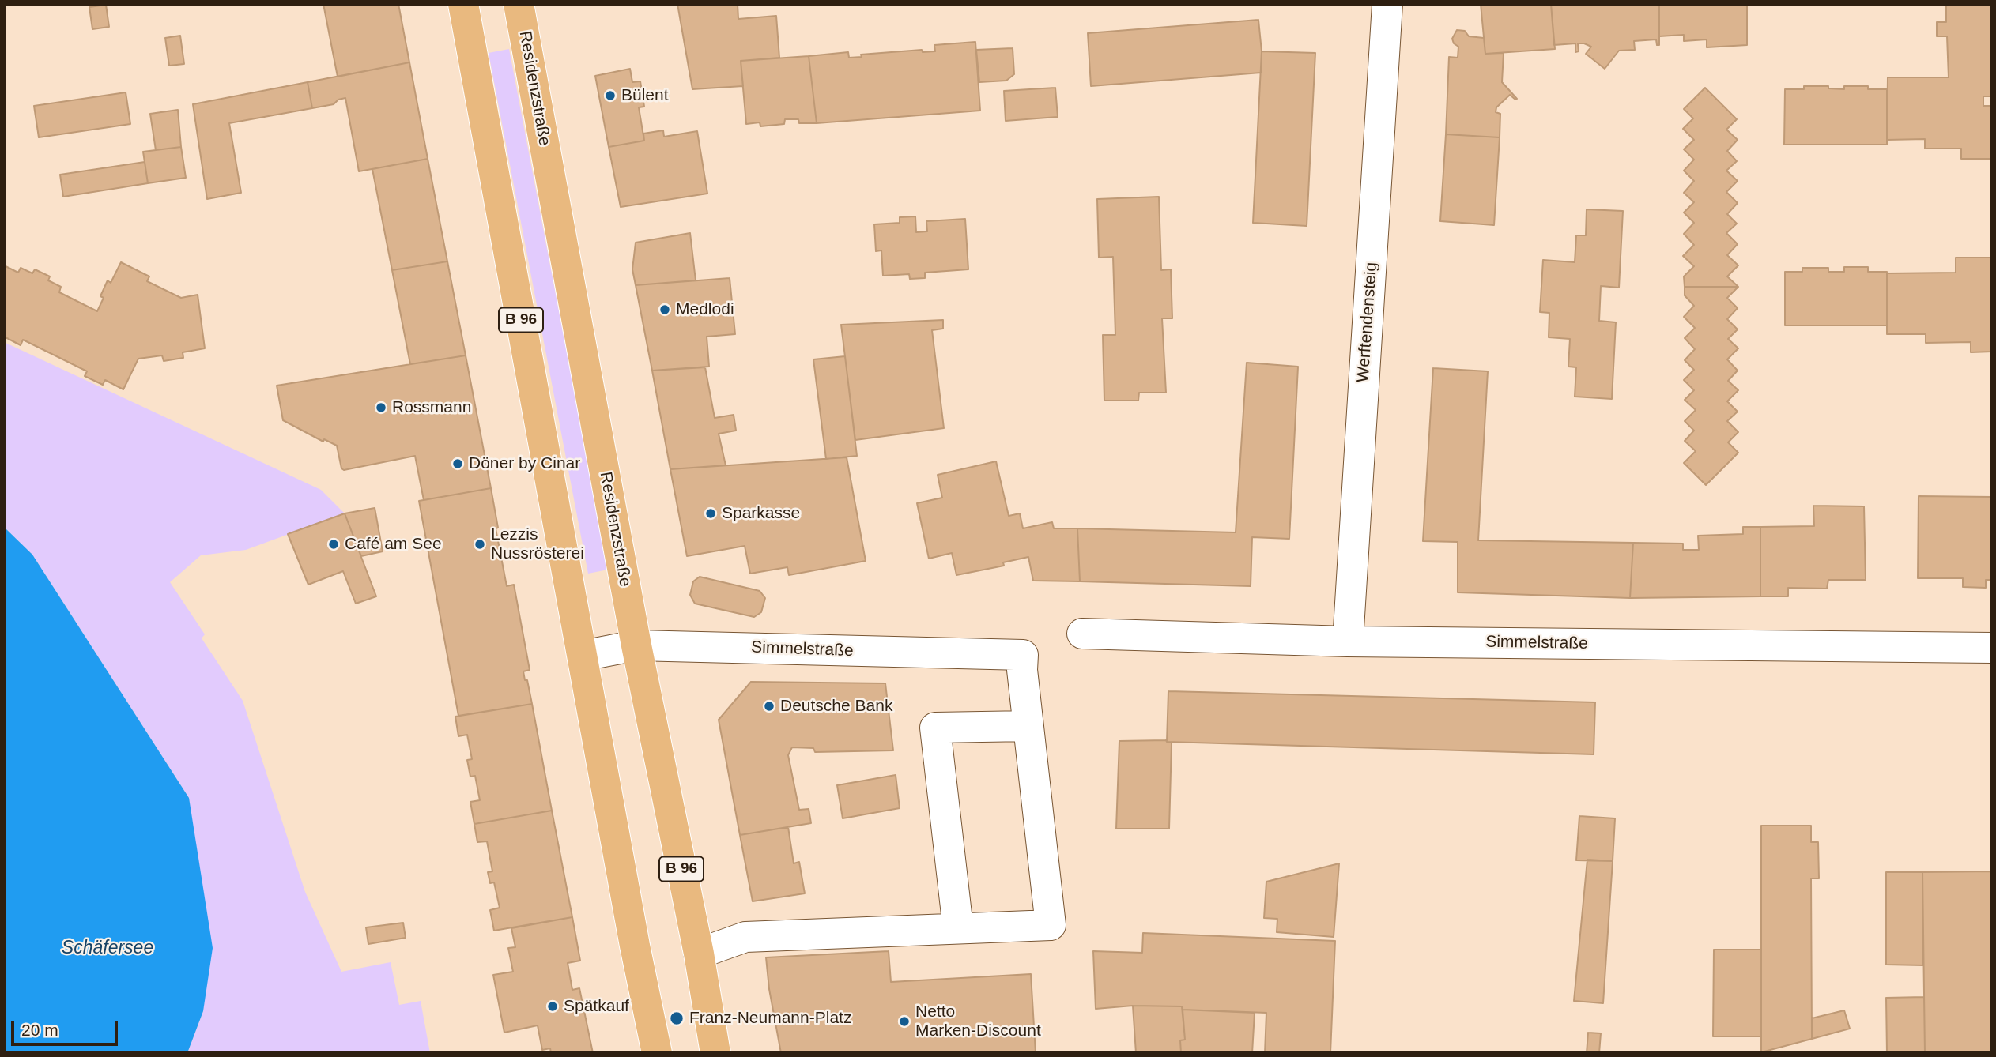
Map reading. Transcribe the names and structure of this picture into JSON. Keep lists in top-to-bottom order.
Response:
{
  "streets": {
    "main road": ["Residenzstraße", "B 96"],
    "street": ["Werftendensteig", "Simmelstraße"]
  },
  "crossings": [
    ["Residenzstraße", "Simmelstraße"],
    ["B 96", "Simmelstraße"],
    ["Werftendensteig", "Simmelstraße"]
  ],
  "water": ["Schäfersee"],
  "places": [
    "Bülent",
    "Medlodi",
    "Rossmann",
    "Döner by Cinar",
    "Sparkasse",
    "Café am See",
    "Lezzis Nussrösterei",
    "Deutsche Bank",
    "Spätkauf",
    "Franz-Neumann-Platz",
    "Netto Marken-Discount"
  ],
  "scale_bar": "20 m"
}
